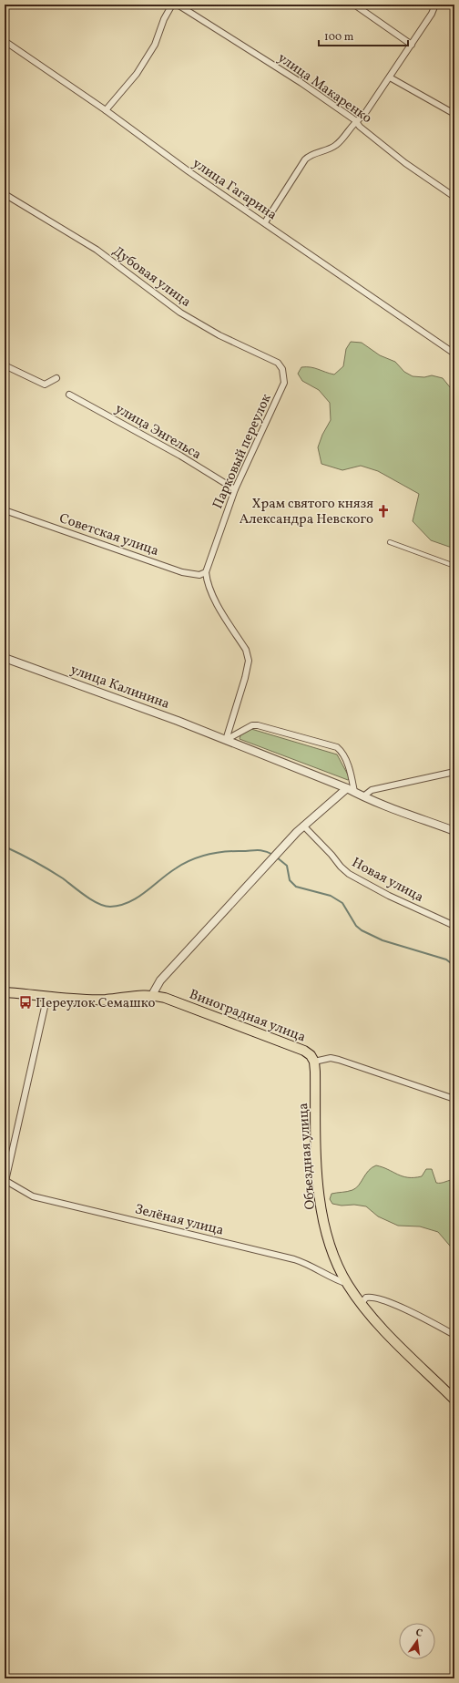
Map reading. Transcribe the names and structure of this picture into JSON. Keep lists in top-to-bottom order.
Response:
{
  "streets": {
    "main road": ["Виноградная улица", "Объездная улица"],
    "street": [
      "улица Макаренко",
      "улица Гагарина",
      "Дубовая улица",
      "улица Энгельса",
      "Парковый переулок",
      "Советская улица",
      "улица Калинина",
      "Новая улица",
      "Зелёная улица"
    ]
  },
  "crossings": [
    ["Дубовая улица", "Парковый переулок"],
    ["улица Энгельса", "Парковый переулок"],
    ["Парковый переулок", "Советская улица"],
    ["Виноградная улица", "Объездная улица"],
    ["Объездная улица", "Зелёная улица"]
  ],
  "places": {
    "church": ["Храм святого князя Александра Невского"],
    "bus stop": ["Переулок Семашко"]
  },
  "scale_bar": "100 m",
  "north": "top"
}
